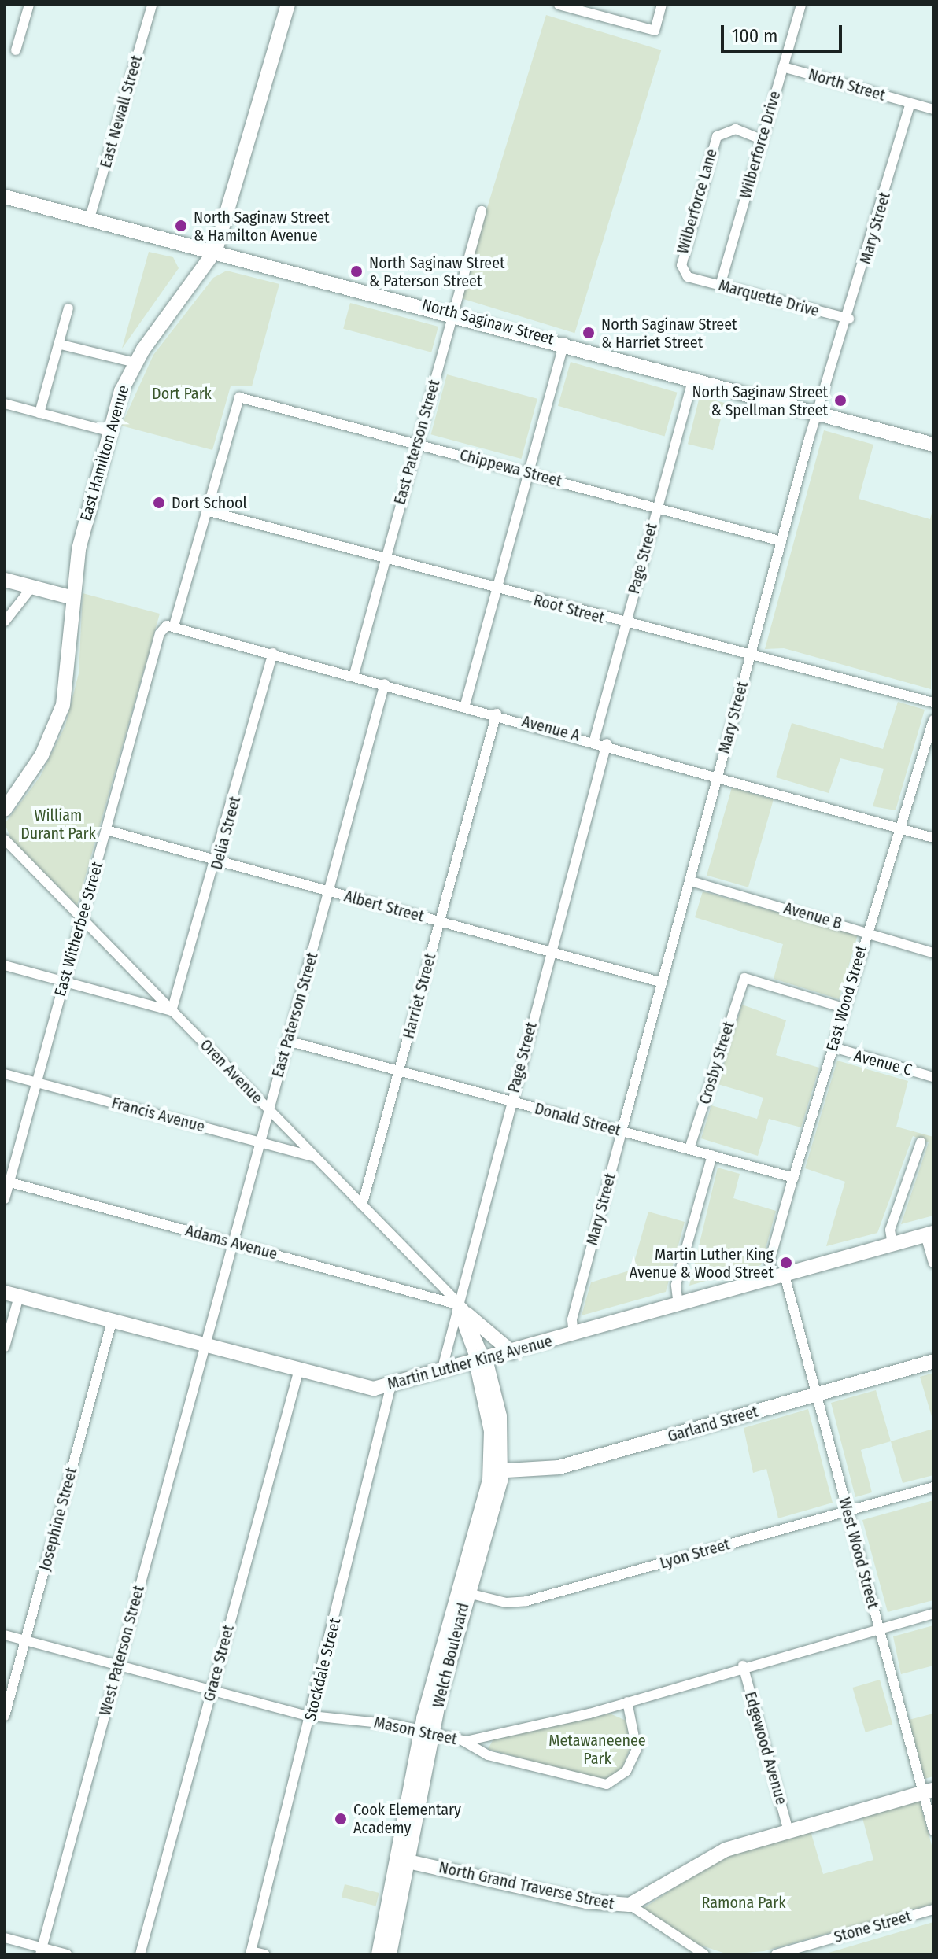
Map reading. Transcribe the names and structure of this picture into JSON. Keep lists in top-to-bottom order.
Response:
{
  "streets": {
    "main road": [
      "North Saginaw Street",
      "East Hamilton Avenue",
      "Martin Luther King Avenue",
      "Garland Street",
      "Welch Boulevard",
      "North Grand Traverse Street"
    ],
    "street": [
      "North Street",
      "East Newall Street",
      "Wilberforce Drive",
      "Wilberforce Lane",
      "Mary Street",
      "Marquette Drive",
      "East Paterson Street",
      "Chippewa Street",
      "Page Street",
      "Root Street",
      "Avenue A",
      "Delia Street",
      "Albert Street",
      "Avenue B",
      "East Witherbee Street",
      "Harriet Street",
      "East Wood Street",
      "Crosby Street",
      "Avenue C",
      "Oren Avenue",
      "Francis Avenue",
      "Donald Street",
      "Adams Avenue",
      "Josephine Street",
      "West Wood Street",
      "Lyon Street",
      "West Paterson Street",
      "Grace Street",
      "Stockdale Street",
      "Mason Street",
      "Edgewood Avenue",
      "Stone Street"
    ]
  },
  "crossings": [
    ["North Street", "Wilberforce Drive"],
    ["North Street", "Mary Street"],
    ["East Newall Street", "North Saginaw Street"],
    ["Wilberforce Drive", "Wilberforce Lane"],
    ["Wilberforce Drive", "Marquette Drive"],
    ["Wilberforce Lane", "Marquette Drive"],
    ["Mary Street", "Marquette Drive"],
    ["Mary Street", "North Saginaw Street"],
    ["Mary Street", "Chippewa Street"],
    ["Mary Street", "Root Street"],
    ["Mary Street", "Avenue A"],
    ["Mary Street", "Albert Street"],
    ["Mary Street", "Avenue B"],
    ["Mary Street", "Donald Street"],
    ["Mary Street", "Martin Luther King Avenue"],
    ["North Saginaw Street", "East Paterson Street"],
    ["North Saginaw Street", "East Hamilton Avenue"],
    ["North Saginaw Street", "Page Street"],
    ["East Paterson Street", "Chippewa Street"],
    ["East Paterson Street", "Root Street"],
    ["East Paterson Street", "Avenue A"],
    ["East Paterson Street", "Albert Street"],
    ["East Paterson Street", "Oren Avenue"],
    ["East Paterson Street", "Francis Avenue"],
    ["East Paterson Street", "Donald Street"],
    ["East Paterson Street", "Adams Avenue"],
    ["East Paterson Street", "Martin Luther King Avenue"],
    ["East Paterson Street", "West Paterson Street"],
    ["Chippewa Street", "Page Street"],
    ["Chippewa Street", "East Witherbee Street"],
    ["Page Street", "Root Street"],
    ["Page Street", "Avenue A"],
    ["Page Street", "Albert Street"],
    ["Page Street", "Oren Avenue"],
    ["Page Street", "Donald Street"],
    ["Page Street", "Adams Avenue"],
    ["Page Street", "Martin Luther King Avenue"],
    ["Root Street", "East Witherbee Street"],
    ["Avenue A", "Delia Street"],
    ["Avenue A", "East Witherbee Street"],
    ["Avenue A", "Harriet Street"],
    ["Avenue A", "East Wood Street"],
    ["Delia Street", "Albert Street"],
    ["Delia Street", "Oren Avenue"],
    ["Albert Street", "East Witherbee Street"],
    ["Albert Street", "Harriet Street"],
    ["Avenue B", "East Wood Street"],
    ["East Witherbee Street", "Oren Avenue"],
    ["East Witherbee Street", "Francis Avenue"],
    ["East Witherbee Street", "Adams Avenue"],
    ["Harriet Street", "Oren Avenue"],
    ["Harriet Street", "Donald Street"],
    ["East Wood Street", "Crosby Street"],
    ["East Wood Street", "Avenue C"],
    ["East Wood Street", "Donald Street"],
    ["East Wood Street", "Martin Luther King Avenue"],
    ["East Wood Street", "West Wood Street"],
    ["Crosby Street", "Donald Street"],
    ["Oren Avenue", "Francis Avenue"],
    ["Oren Avenue", "Adams Avenue"],
    ["Oren Avenue", "Martin Luther King Avenue"],
    ["Oren Avenue", "Welch Boulevard"],
    ["Martin Luther King Avenue", "Josephine Street"],
    ["Martin Luther King Avenue", "West Wood Street"],
    ["Martin Luther King Avenue", "West Paterson Street"],
    ["Martin Luther King Avenue", "Welch Boulevard"],
    ["Martin Luther King Avenue", "Grace Street"],
    ["Martin Luther King Avenue", "Stockdale Street"],
    ["Garland Street", "West Wood Street"],
    ["Garland Street", "Welch Boulevard"],
    ["Josephine Street", "Mason Street"],
    ["West Wood Street", "Lyon Street"],
    ["West Wood Street", "Mason Street"],
    ["West Wood Street", "North Grand Traverse Street"],
    ["Lyon Street", "Welch Boulevard"],
    ["West Paterson Street", "Mason Street"],
    ["Welch Boulevard", "Mason Street"],
    ["Welch Boulevard", "North Grand Traverse Street"],
    ["Grace Street", "Mason Street"],
    ["Stockdale Street", "Mason Street"],
    ["Mason Street", "Edgewood Avenue"],
    ["Edgewood Avenue", "North Grand Traverse Street"]
  ],
  "parks": [
    "Dort Park",
    "William Durant Park",
    "Metawaneenee Park",
    "Ramona Park"
  ],
  "places": [
    "North Saginaw Street & Hamilton Avenue",
    "North Saginaw Street & Paterson Street",
    "North Saginaw Street & Harriet Street",
    "North Saginaw Street & Spellman Street",
    "Dort School",
    "Martin Luther King Avenue & Wood Street",
    "Cook Elementary Academy"
  ],
  "scale_bar": "100 m"
}
